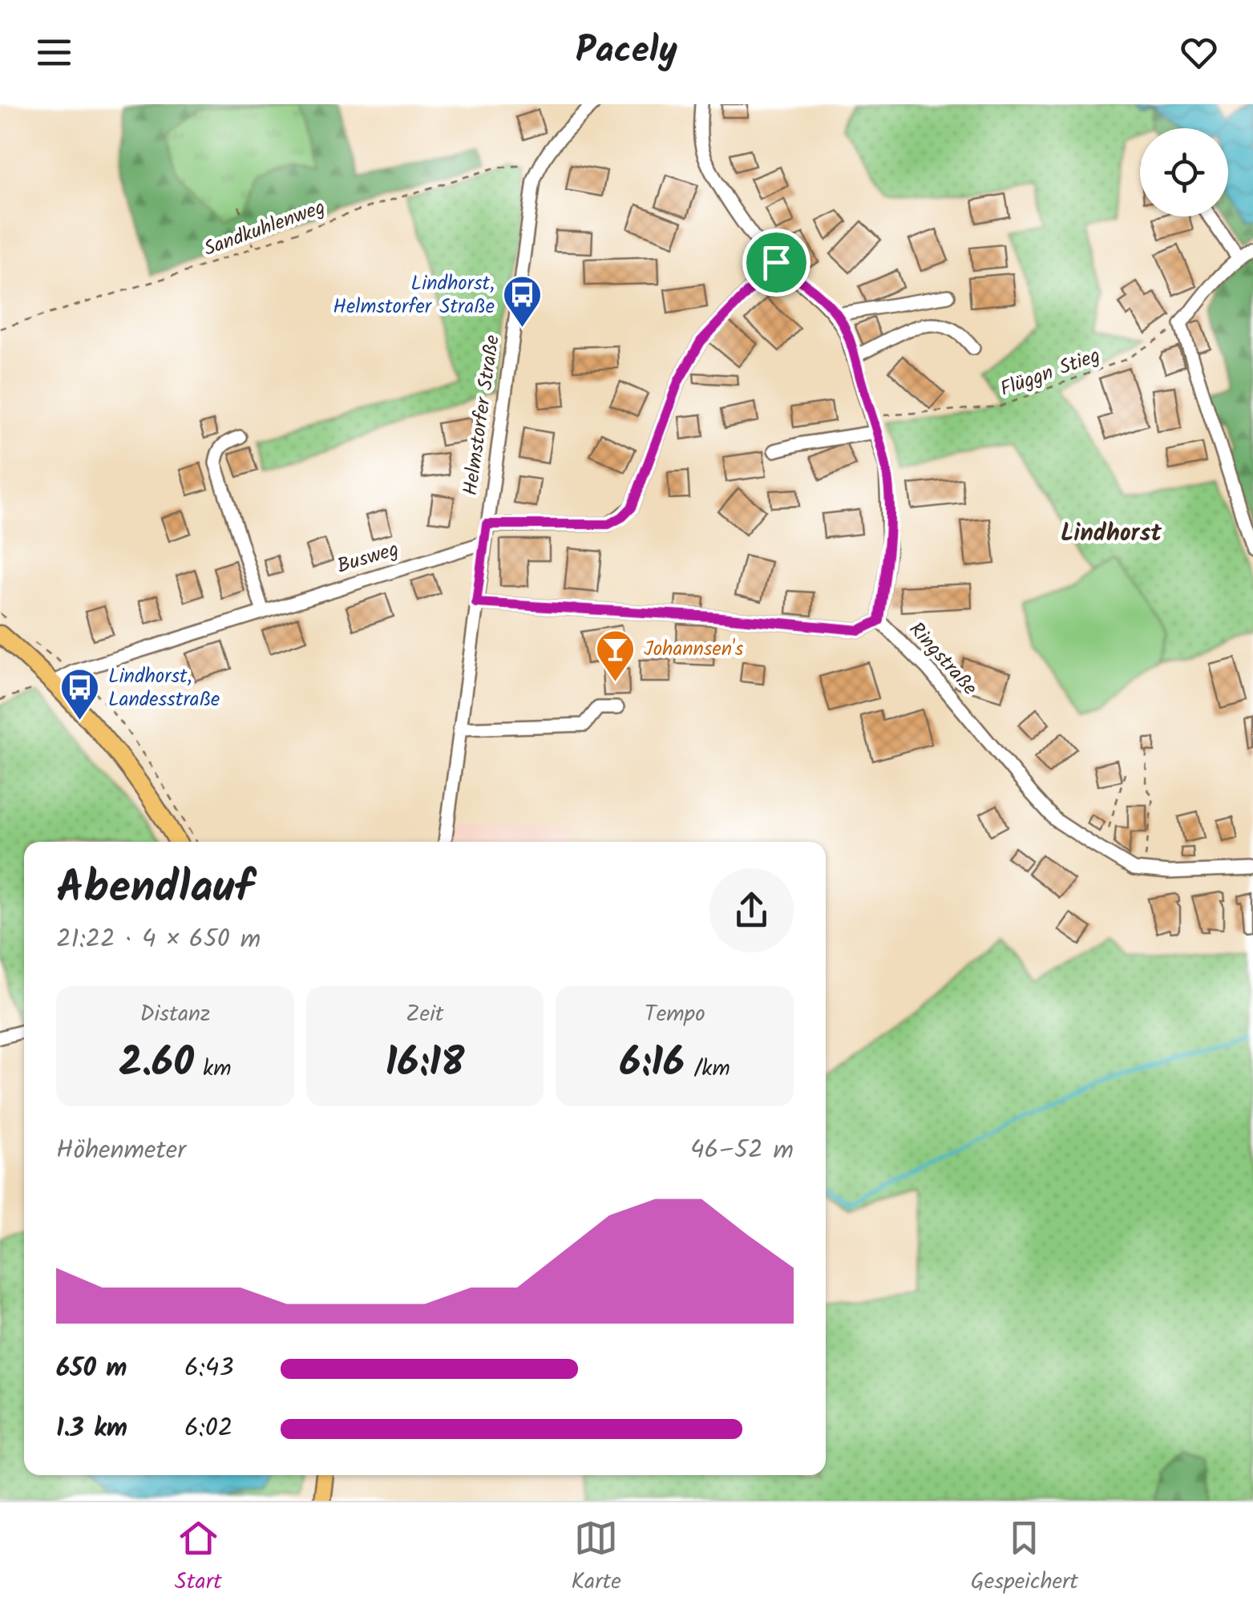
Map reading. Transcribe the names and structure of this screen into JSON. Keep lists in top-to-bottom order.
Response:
{
  "streets": {
    "street": ["Helmstorfer Straße", "Busweg", "Ringstraße"],
    "path": ["Sandkuhlenweg", "Flüggn Stieg"]
  },
  "crossings": [
    ["Sandkuhlenweg", "Helmstorfer Straße"],
    ["Flüggn Stieg", "Ringstraße"],
    ["Helmstorfer Straße", "Busweg"]
  ],
  "districts": ["Lindhorst"],
  "places": {
    "bus stop": ["Lindhorst, Helmstorfer Straße", "Lindhorst, Landesstraße"],
    "bar": ["Johannsen's"]
  },
  "page": {
    "header": "Pacely",
    "heading": ["Abendlauf", "21:22 · 4 × 650 m"],
    "stats": [
      ["Distanz", "2.60 km"],
      ["Zeit", "16:18"],
      ["Tempo", "6:16 /km"]
    ],
    "chart": ["Höhenmeter", "46–52 m"],
    "list": [
      {
        "name": "650 m",
        "note": "6:43"
      },
      {
        "name": "1.3 km",
        "note": "6:02"
      }
    ],
    "tabs": ["Start", "Karte", "Gespeichert"]
  }
}
